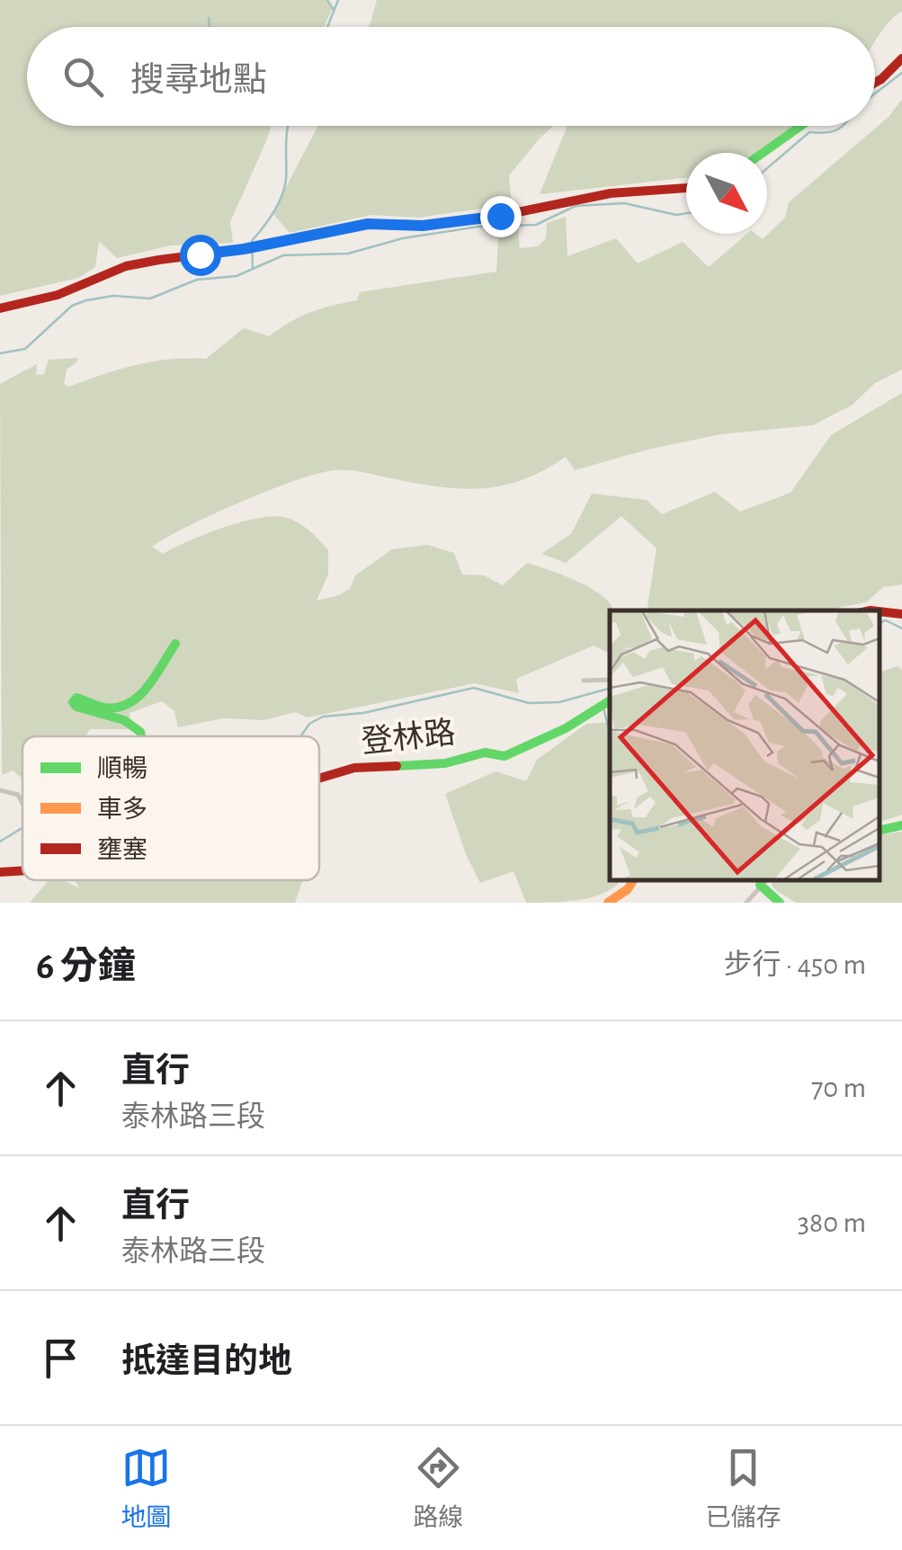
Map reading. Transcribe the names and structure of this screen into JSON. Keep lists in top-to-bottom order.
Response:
{
  "streets": {
    "street": ["登林路"]
  },
  "legend": ["順暢", "車多", "壅塞"],
  "north": "bottom right",
  "page": {
    "search": "搜尋地點",
    "heading": ["6 分鐘", "步行 · 450 m"],
    "list": [
      ["直行", "泰林路三段", "70 m"],
      ["直行", "泰林路三段", "380 m"],
      "抵達目的地"
    ],
    "nav": ["地圖", "路線", "已儲存"]
  }
}
